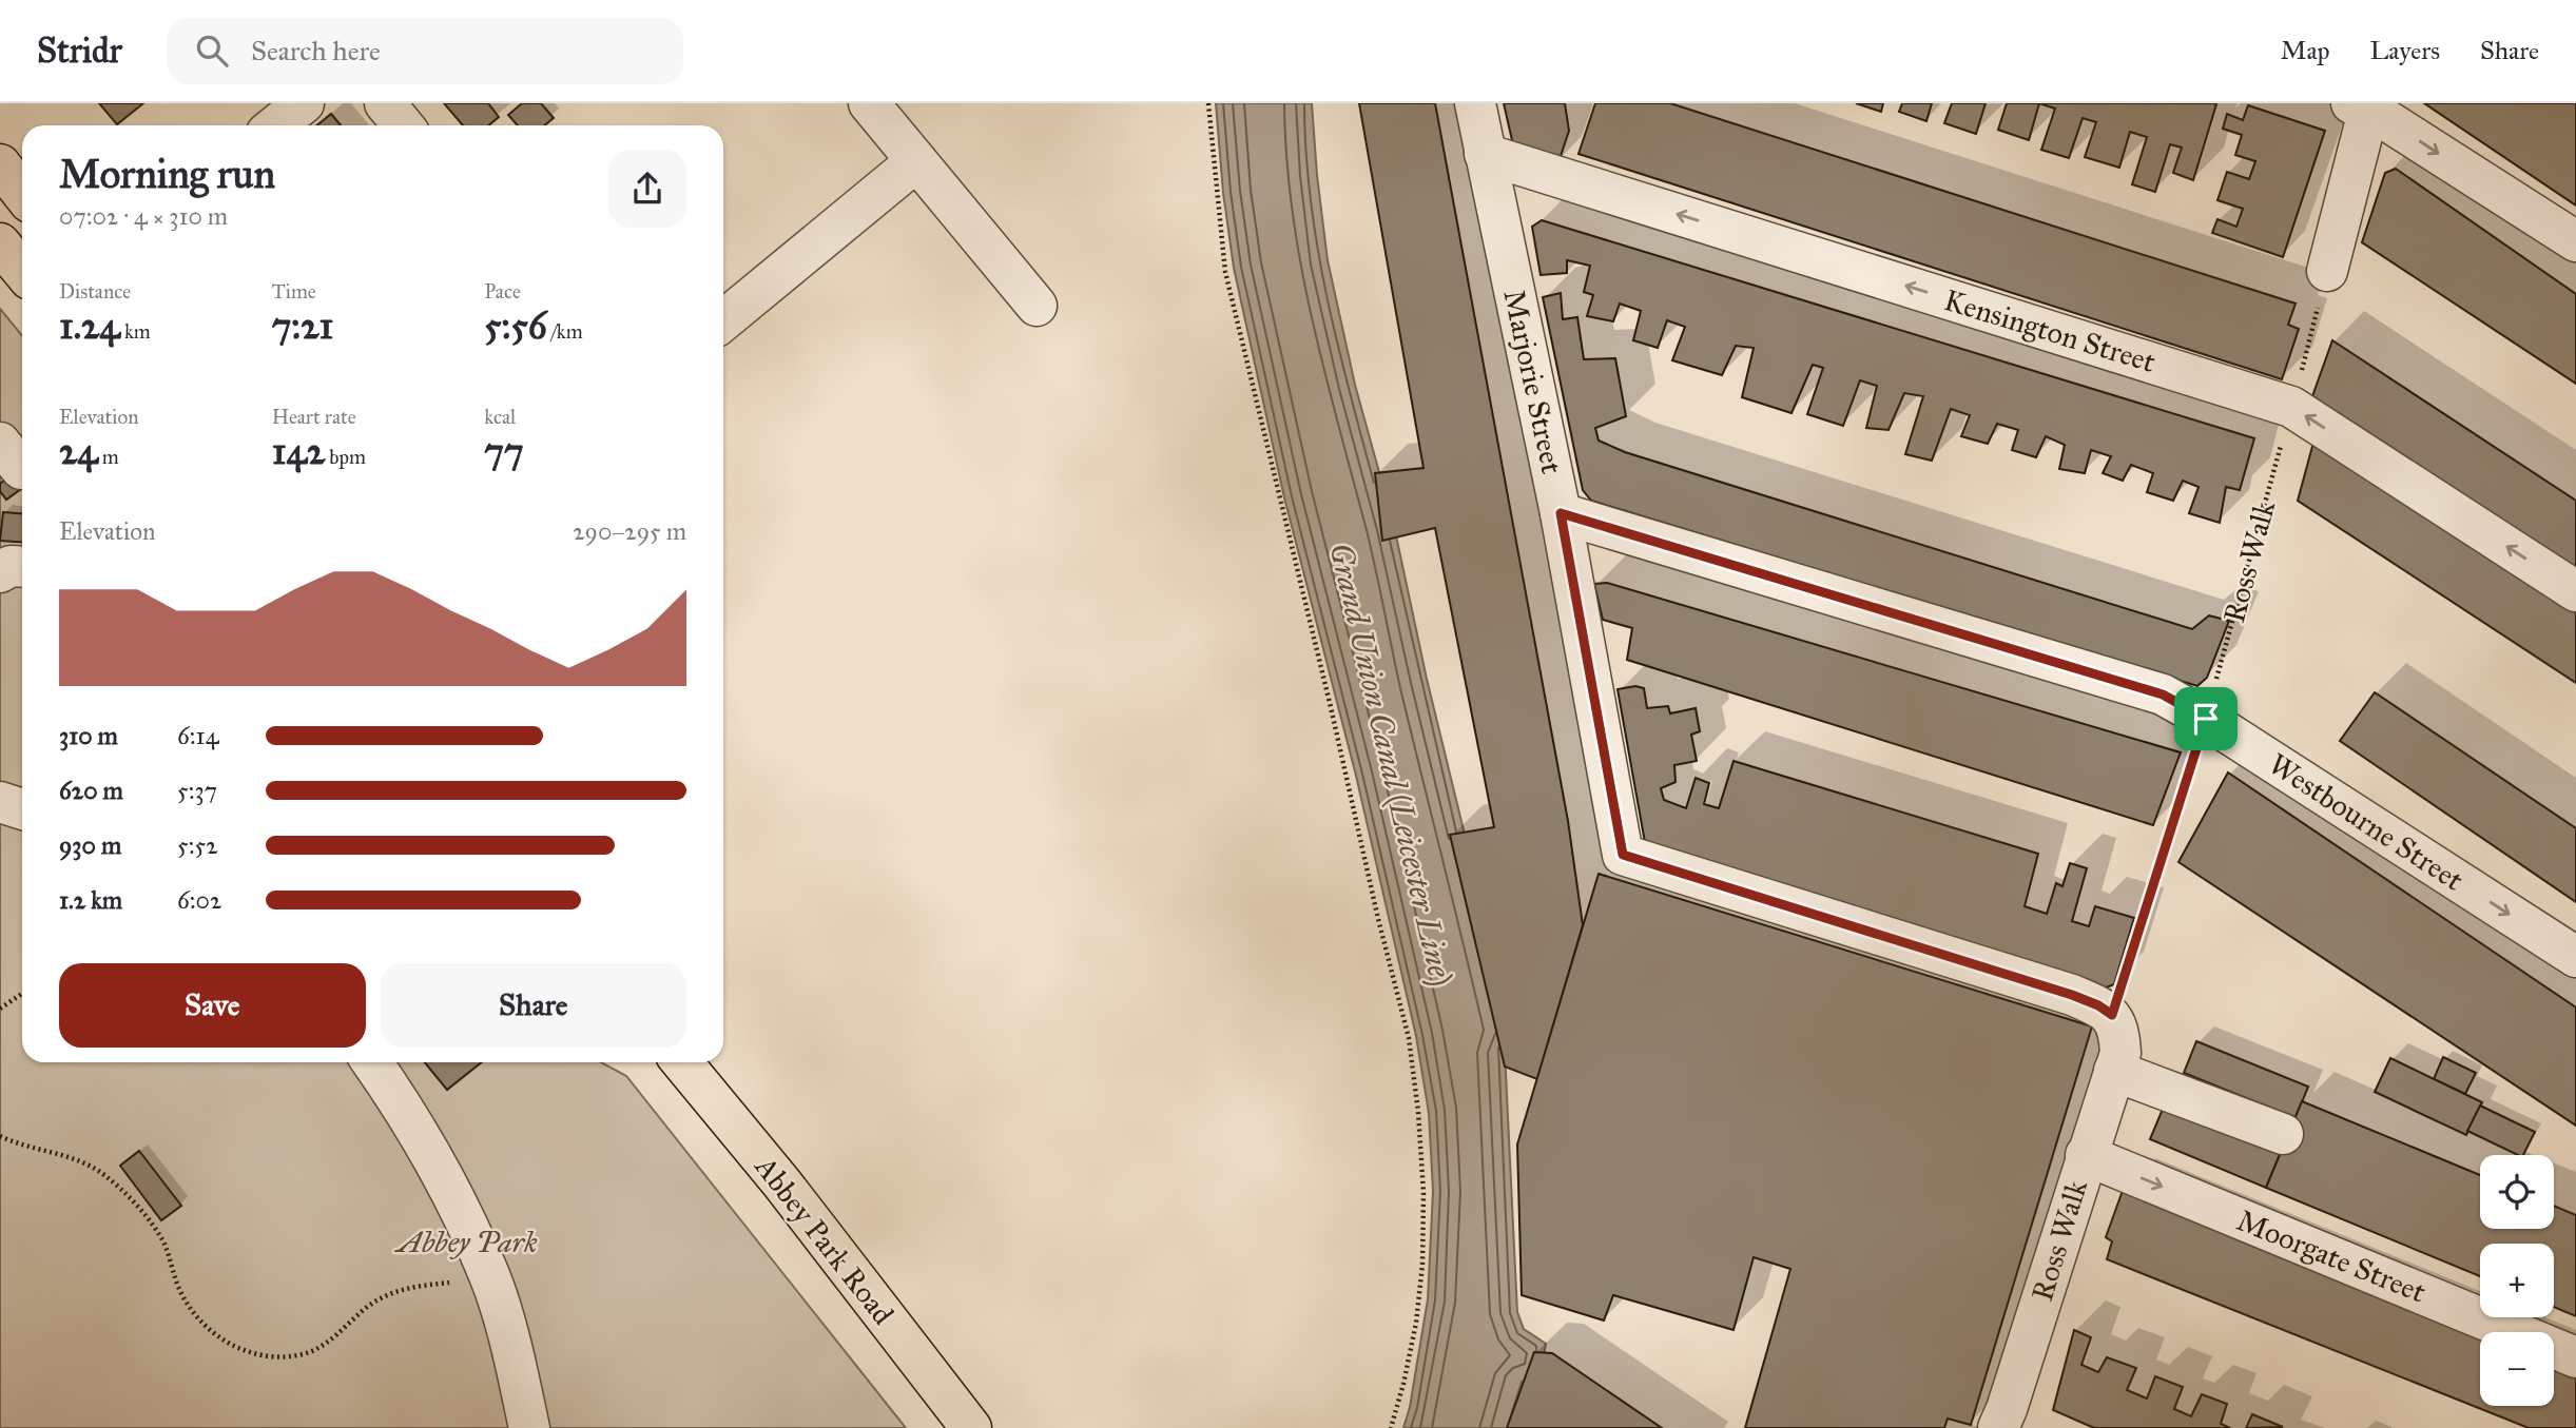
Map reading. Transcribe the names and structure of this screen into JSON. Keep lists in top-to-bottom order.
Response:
{
  "streets": {
    "main road": ["Abbey Park Road"],
    "street": [
      "Kensington Street",
      "Marjorie Street",
      "Ross Walk",
      "Westbourne Street",
      "Moorgate Street"
    ]
  },
  "crossings": [
    ["Kensington Street", "Marjorie Street"],
    ["Kensington Street", "Ross Walk"],
    ["Marjorie Street", "Ross Walk"],
    ["Marjorie Street", "Westbourne Street"],
    ["Ross Walk", "Westbourne Street"],
    ["Ross Walk", "Moorgate Street"]
  ],
  "one_way": ["Kensington Street"],
  "water": ["Grand Union Canal (Leicester Line)"],
  "parks": ["Abbey Park"],
  "page": {
    "header": "Stridr",
    "search": "Search here",
    "nav": ["Map", "Layers", "Share"],
    "heading": ["Morning run", "07:02 · 4 × 310 m"],
    "stats": [
      ["Distance", "1.24 km"],
      ["Time", "7:21"],
      ["Pace", "5:56 /km"],
      ["Elevation", "24 m"],
      ["Heart rate", "142 bpm"],
      ["kcal", "77"]
    ],
    "chart": ["Elevation", "290–295 m"],
    "list": [
      {
        "name": "310 m",
        "note": "6:14"
      },
      {
        "name": "620 m",
        "note": "5:37"
      },
      {
        "name": "930 m",
        "note": "5:52"
      },
      {
        "name": "1.2 km",
        "note": "6:02"
      }
    ],
    "buttons": ["Save", "Share"],
    "map_buttons": ["+", "−"]
  }
}
